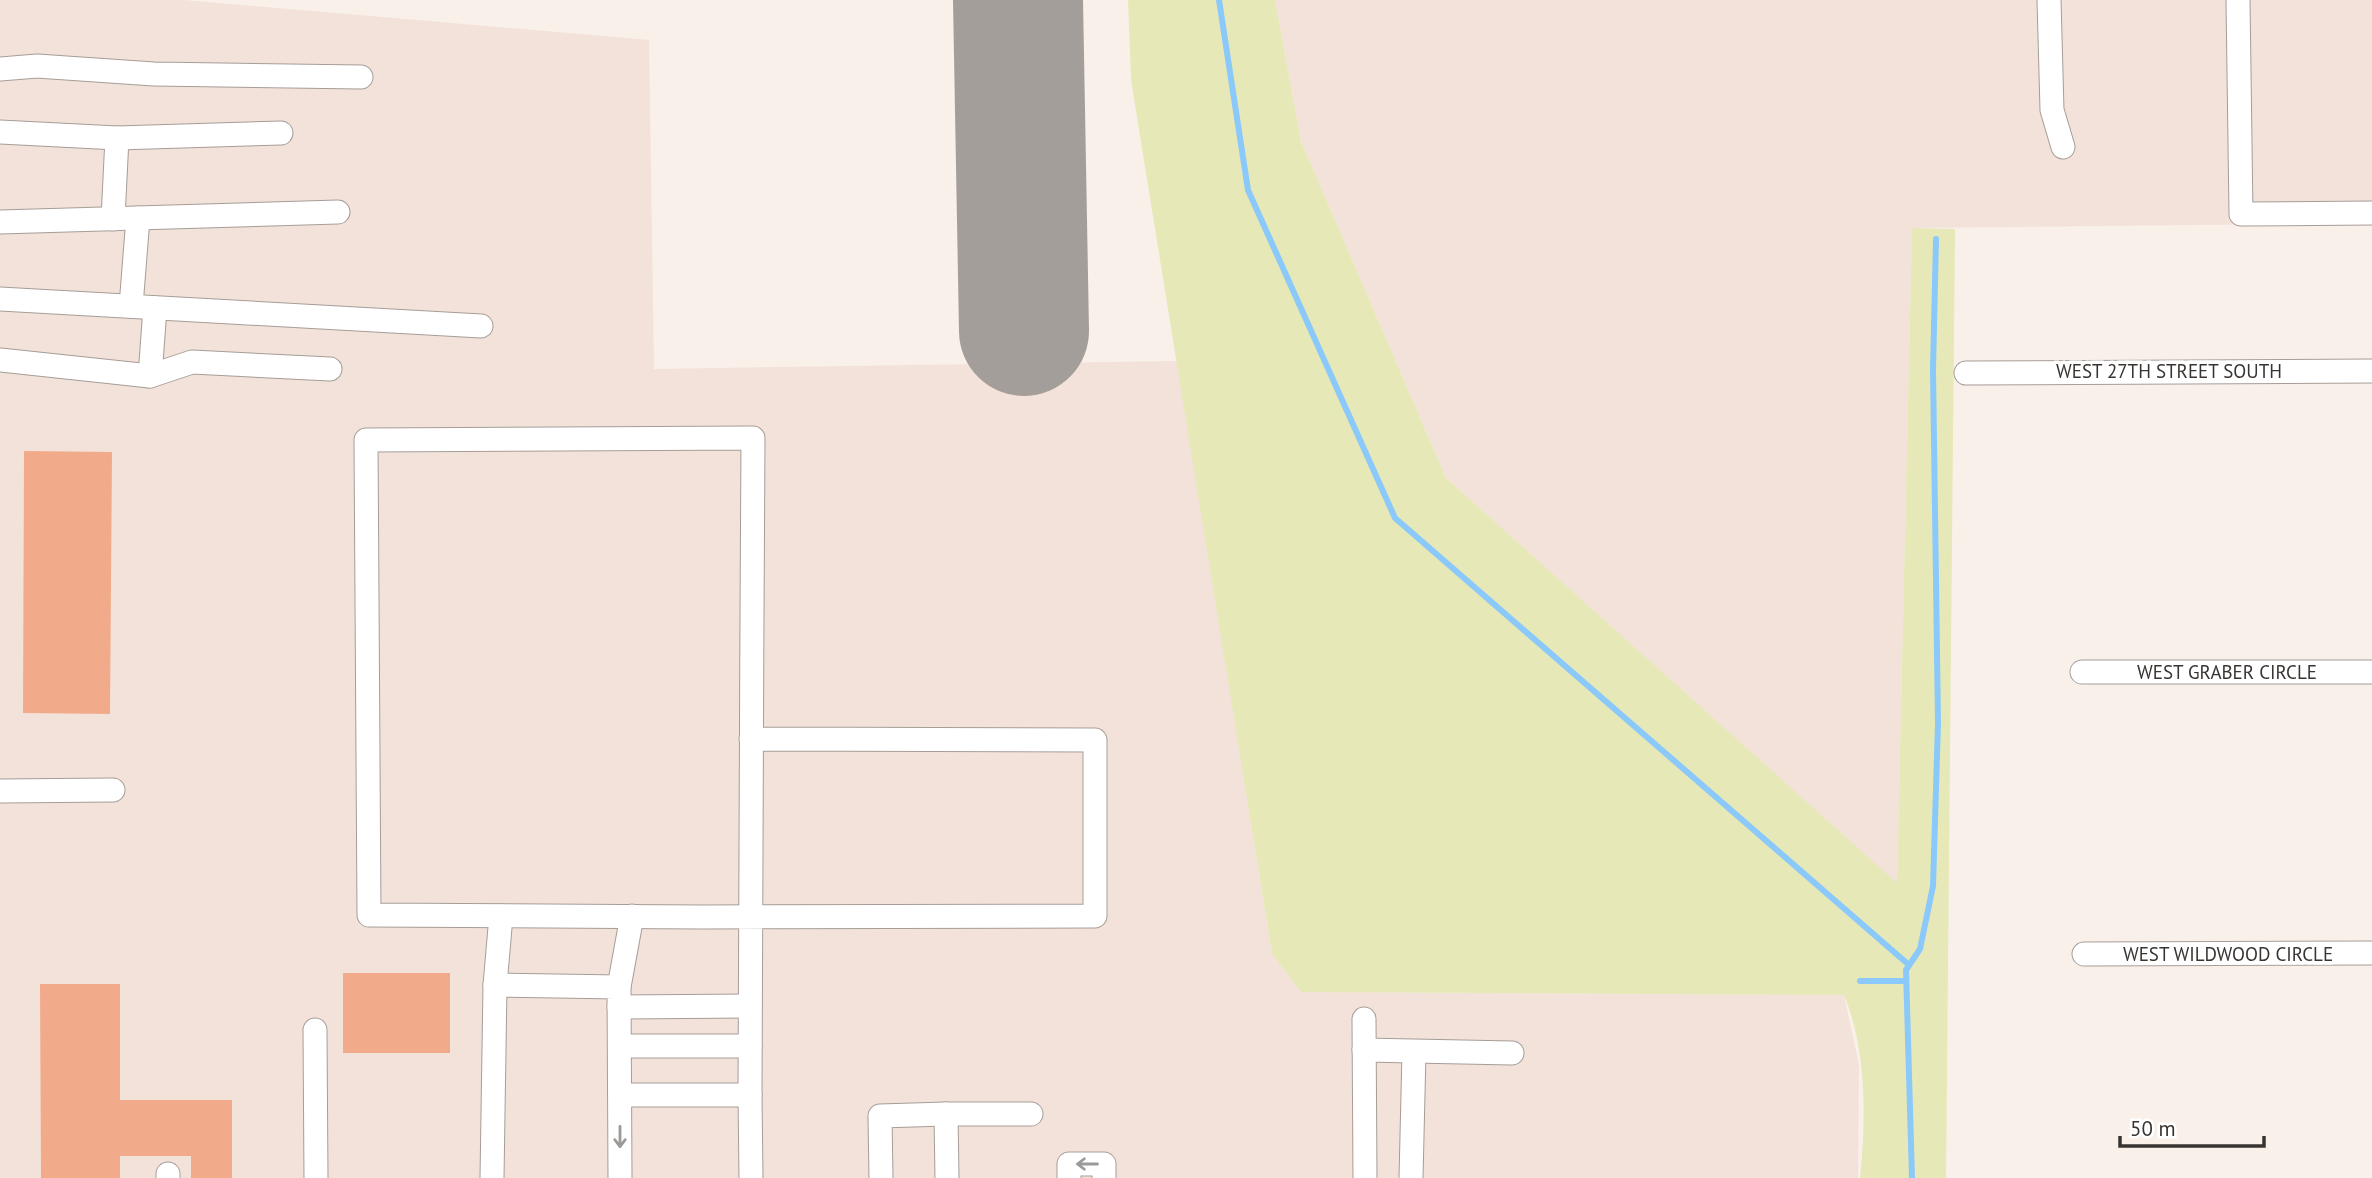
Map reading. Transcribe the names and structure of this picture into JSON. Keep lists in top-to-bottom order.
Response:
{
  "streets": {
    "street": ["WEST 27TH STREET SOUTH", "WEST GRABER CIRCLE", "WEST WILDWOOD CIRCLE"]
  },
  "scale_bar": "50 m"
}
